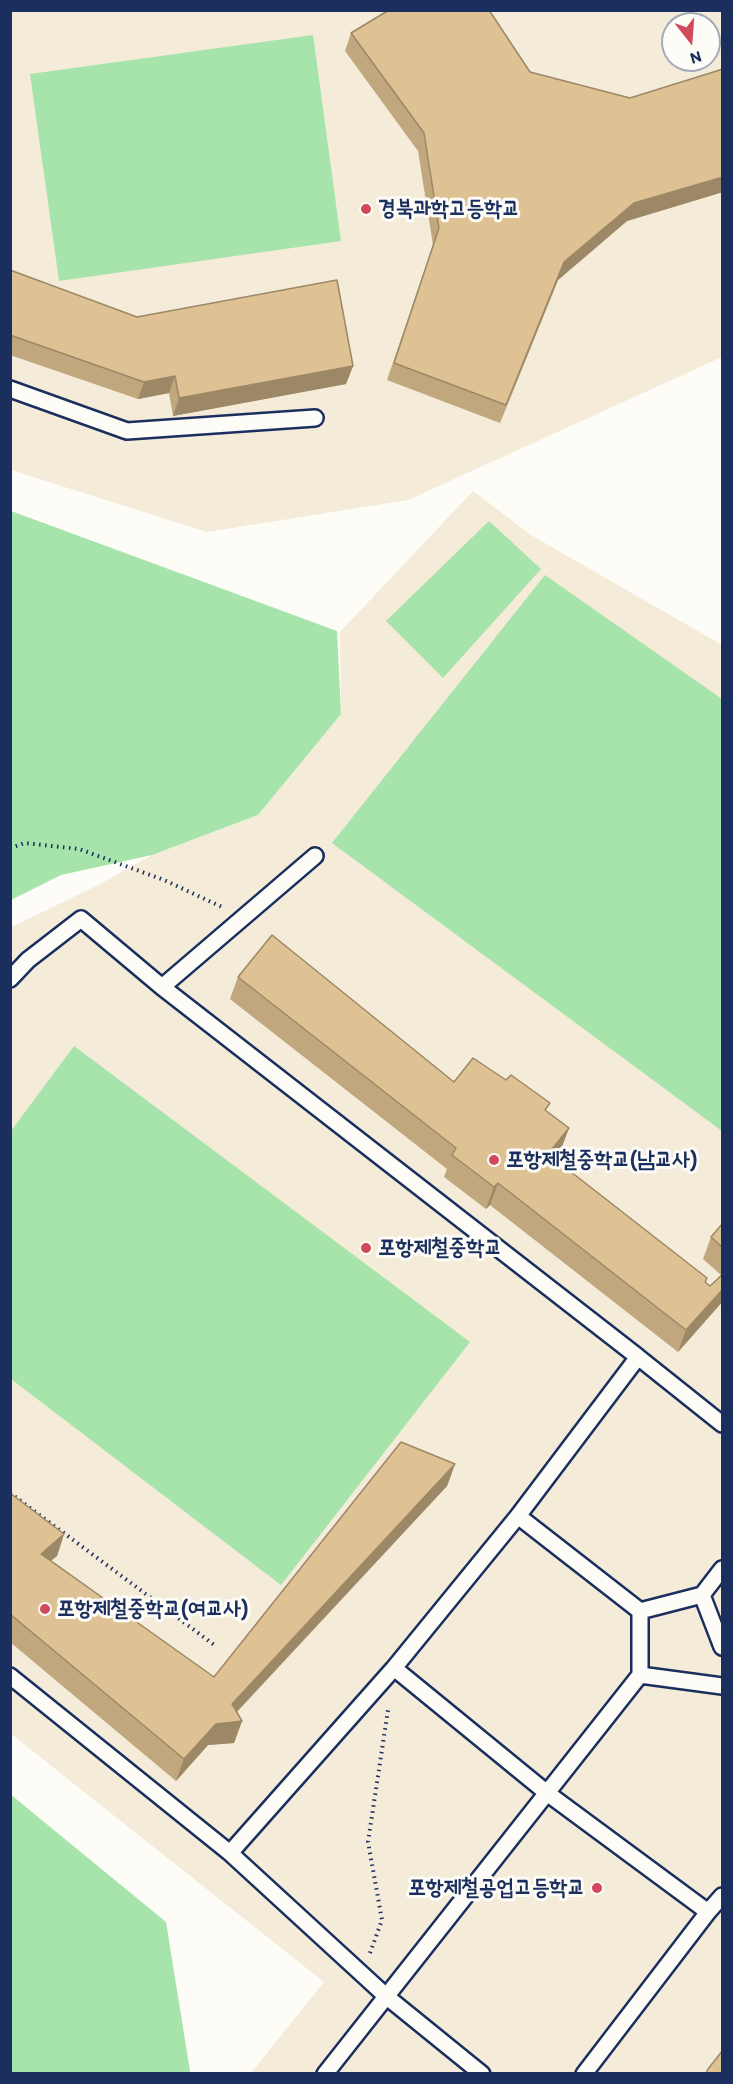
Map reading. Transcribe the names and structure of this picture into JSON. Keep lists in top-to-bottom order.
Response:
{
  "places": [
    "경북과학고등학교",
    "포항제철중학교(남교사)",
    "포항제철중학교",
    "포항제철중학교(여교사)",
    "포항제철공업고등학교"
  ],
  "north": "bottom"
}
